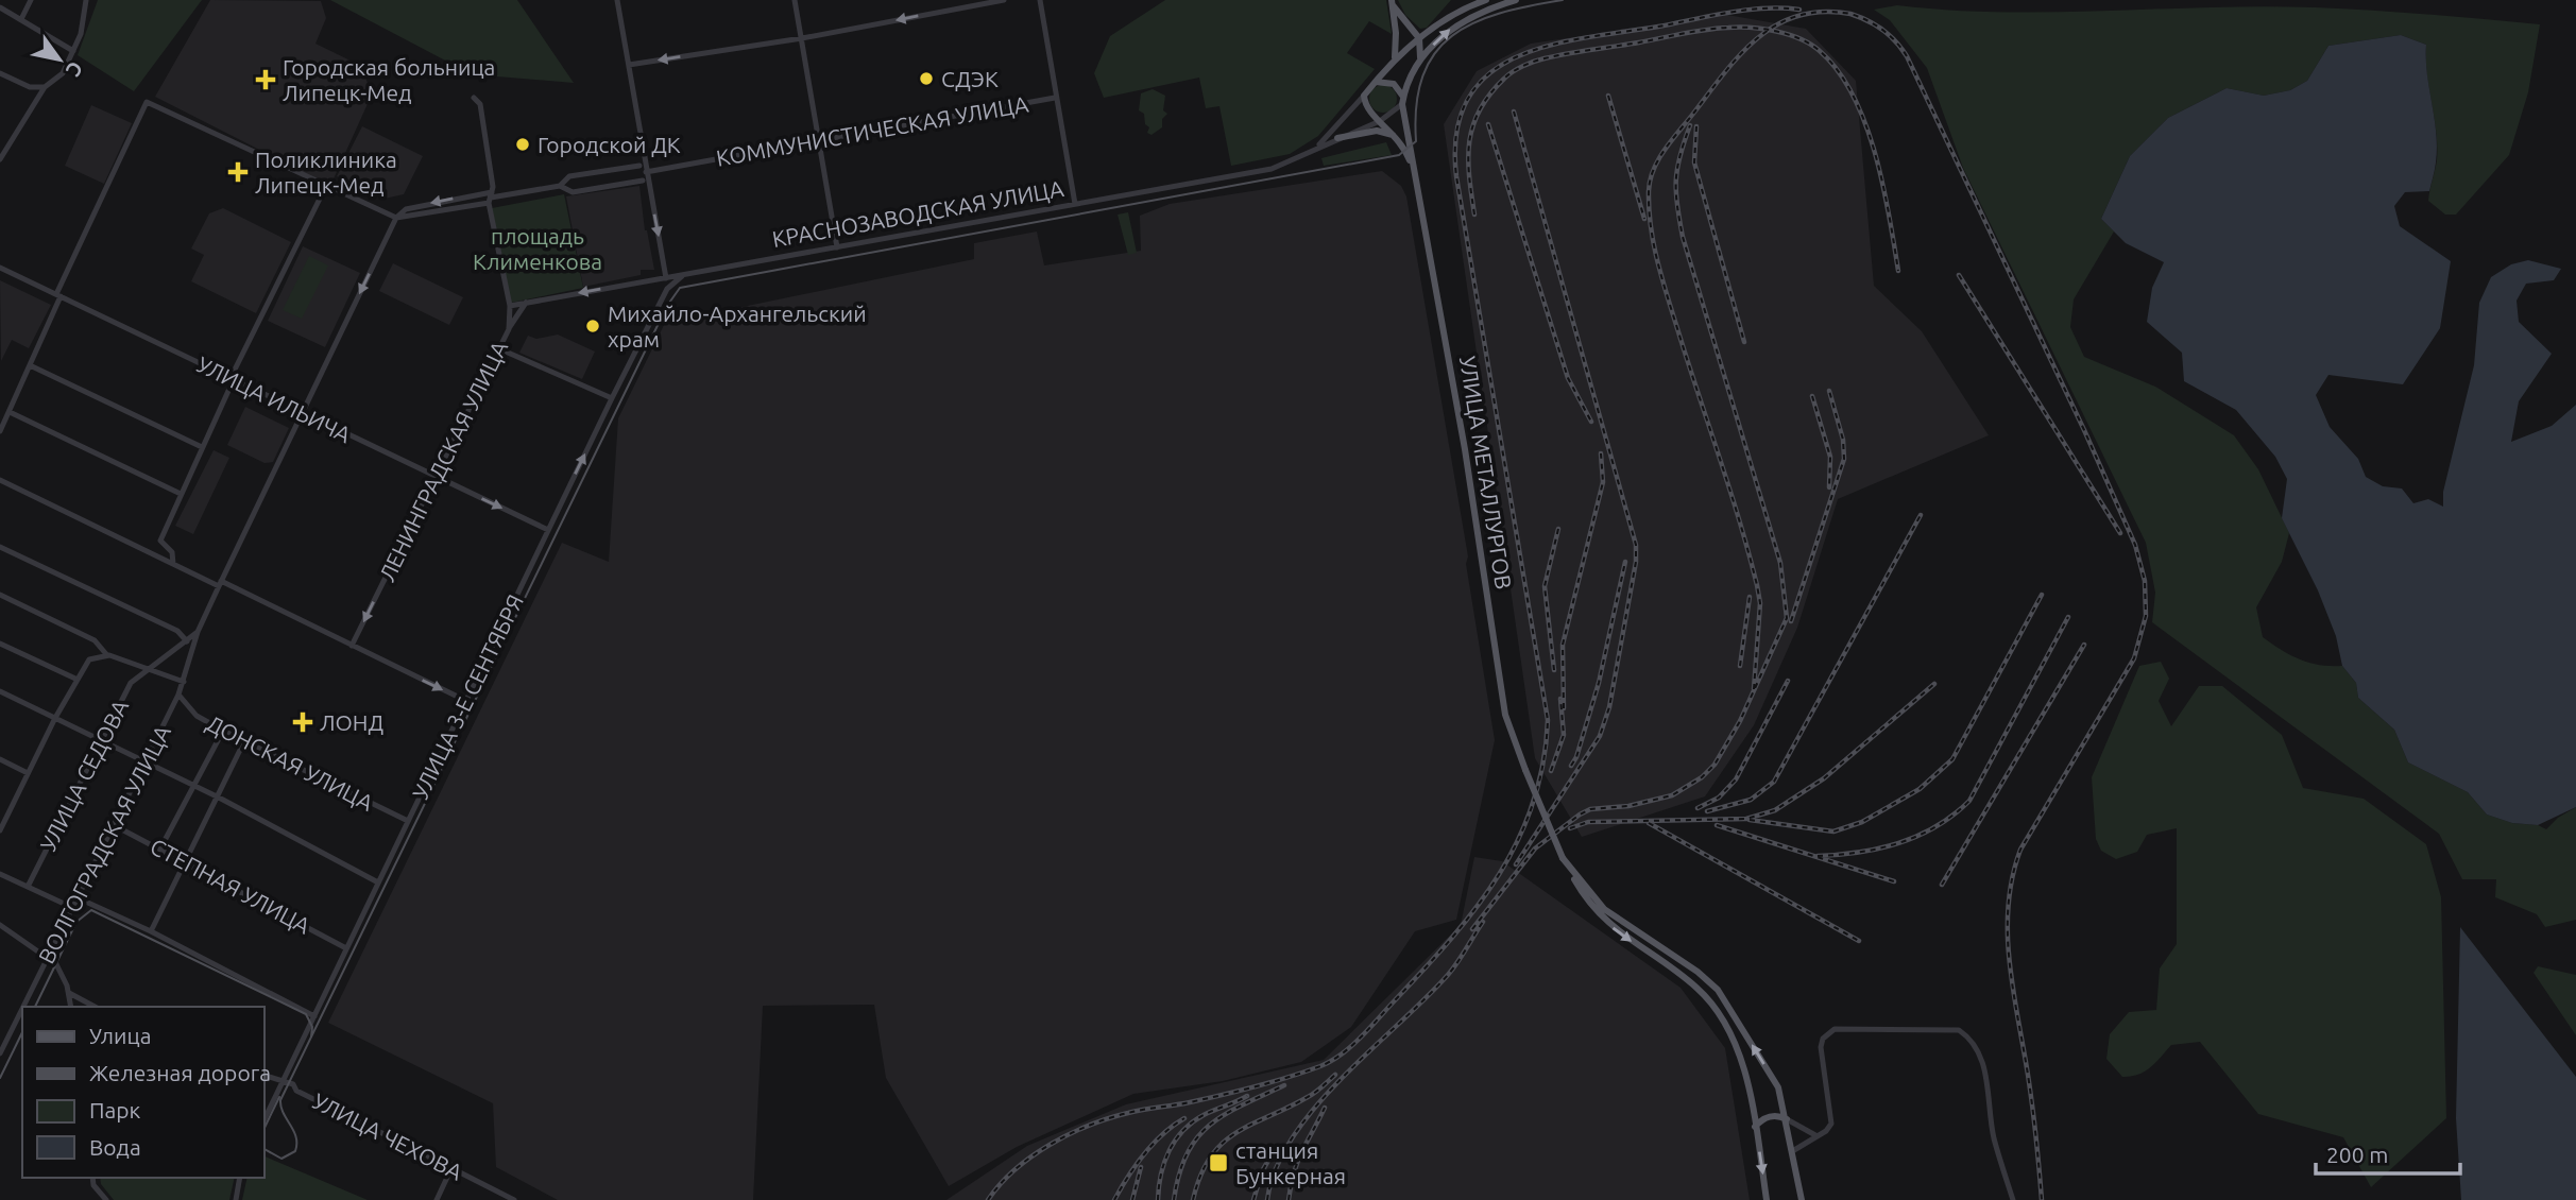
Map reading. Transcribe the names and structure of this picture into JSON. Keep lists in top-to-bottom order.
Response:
{
  "streets": {
    "main road": ["УЛИЦА МЕТАЛЛУРГОВ"],
    "street": [
      "КОММУНИСТИЧЕСКАЯ УЛИЦА",
      "КРАСНОЗАВОДСКАЯ УЛИЦА",
      "УЛИЦА ИЛЬИЧА",
      "ЛЕНИНГРАДСКАЯ УЛИЦА",
      "УЛИЦА 3-Е СЕНТЯБРЯ",
      "ДОНСКАЯ УЛИЦА",
      "УЛИЦА СЕДОВА",
      "ВОЛГОГРАДСКАЯ УЛИЦА",
      "СТЕПНАЯ УЛИЦА",
      "УЛИЦА ЧЕХОВА"
    ]
  },
  "crossings": [
    ["КРАСНОЗАВОДСКАЯ УЛИЦА", "ЛЕНИНГРАДСКАЯ УЛИЦА"],
    ["КРАСНОЗАВОДСКАЯ УЛИЦА", "УЛИЦА 3-Е СЕНТЯБРЯ"],
    ["УЛИЦА ИЛЬИЧА", "ЛЕНИНГРАДСКАЯ УЛИЦА"],
    ["УЛИЦА ИЛЬИЧА", "УЛИЦА 3-Е СЕНТЯБРЯ"],
    ["УЛИЦА ИЛЬИЧА", "ВОЛГОГРАДСКАЯ УЛИЦА"],
    ["УЛИЦА 3-Е СЕНТЯБРЯ", "ДОНСКАЯ УЛИЦА"],
    ["УЛИЦА 3-Е СЕНТЯБРЯ", "СТЕПНАЯ УЛИЦА"],
    ["УЛИЦА 3-Е СЕНТЯБРЯ", "УЛИЦА ЧЕХОВА"],
    ["ДОНСКАЯ УЛИЦА", "ВОЛГОГРАДСКАЯ УЛИЦА"],
    ["УЛИЦА СЕДОВА", "ВОЛГОГРАДСКАЯ УЛИЦА"],
    ["ВОЛГОГРАДСКАЯ УЛИЦА", "СТЕПНАЯ УЛИЦА"]
  ],
  "parks": ["площадь Клименкова"],
  "places": {
    "other": ["СДЭК", "Городской ДК", "Михайло-Архангельский храм"],
    "health": ["Городская больница Липецк-Мед", "Поликлиника Липецк-Мед", "ЛОНД"],
    "transit": ["станция Бункерная"]
  },
  "legend": [
    "Улица",
    "Железная дорога",
    "Парк",
    "Вода"
  ],
  "scale_bar": "200 m",
  "north": "bottom right"
}
